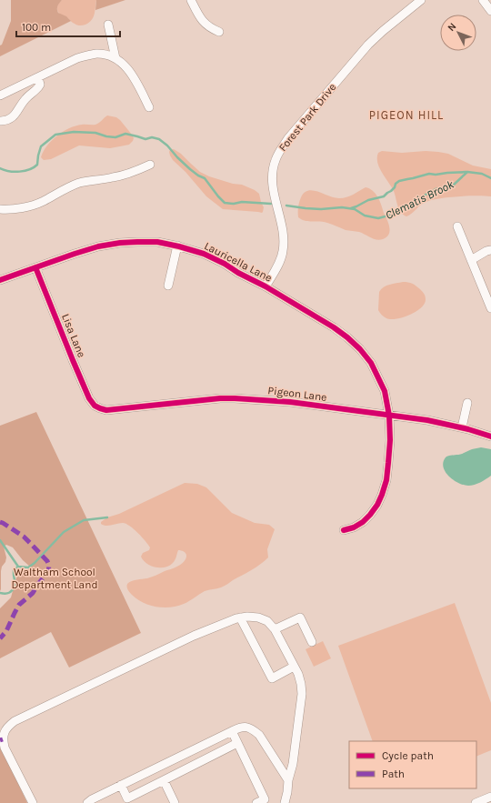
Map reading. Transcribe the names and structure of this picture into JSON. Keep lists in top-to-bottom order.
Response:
{
  "streets": {
    "street": [
      "Forest Park Drive",
      "Lauricella Lane",
      "Lisa Lane",
      "Pigeon Lane"
    ]
  },
  "crossings": [
    ["Forest Park Drive", "Lauricella Lane"],
    ["Lauricella Lane", "Lisa Lane"],
    ["Lauricella Lane", "Pigeon Lane"],
    ["Lisa Lane", "Pigeon Lane"]
  ],
  "districts": ["PIGEON HILL"],
  "water": ["Clematis Brook"],
  "parks": ["Waltham School Department Land"],
  "legend": ["Cycle path", "Path"],
  "scale_bar": "100 m",
  "north": "top left"
}
